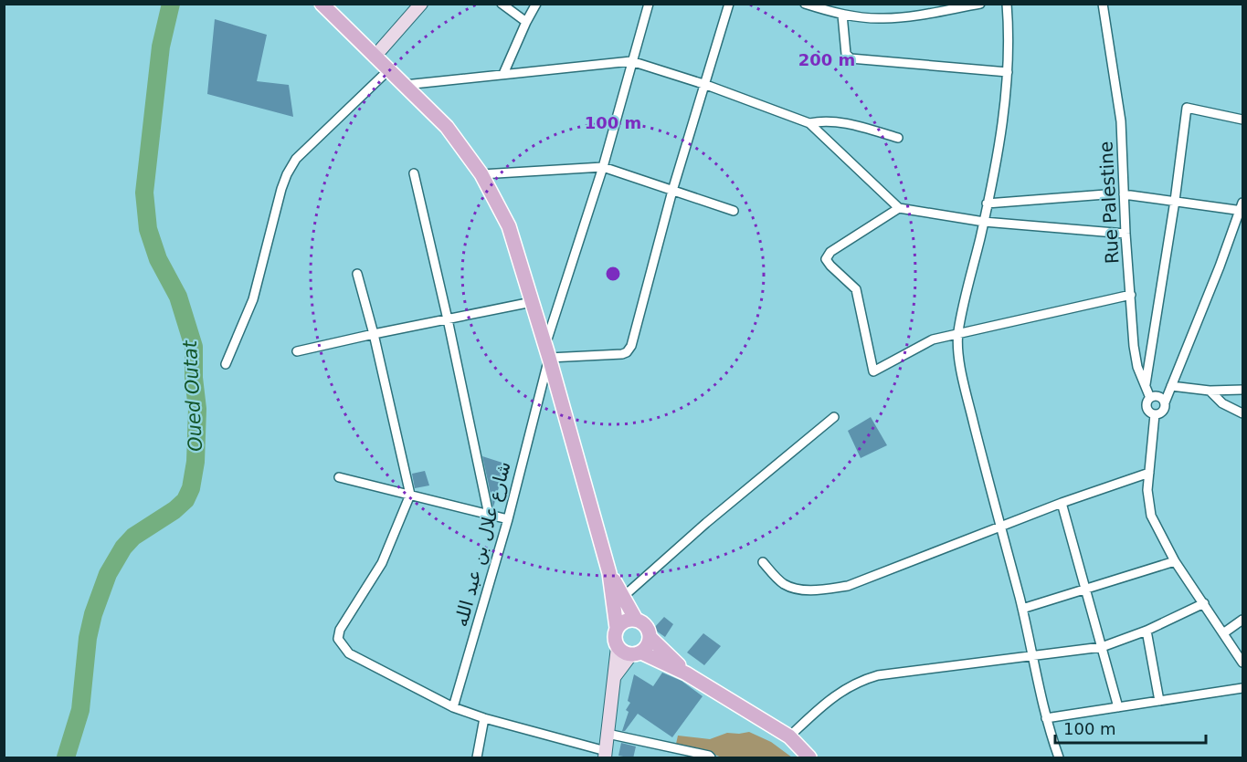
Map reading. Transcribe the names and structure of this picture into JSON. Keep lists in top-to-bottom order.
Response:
{
  "streets": {
    "street": ["Rue Palestine", "شارع علال بن عبد الله"]
  },
  "water": ["Oued Outat"],
  "scale_bar": "100 m",
  "rings": ["200 m", "100 m"]
}
